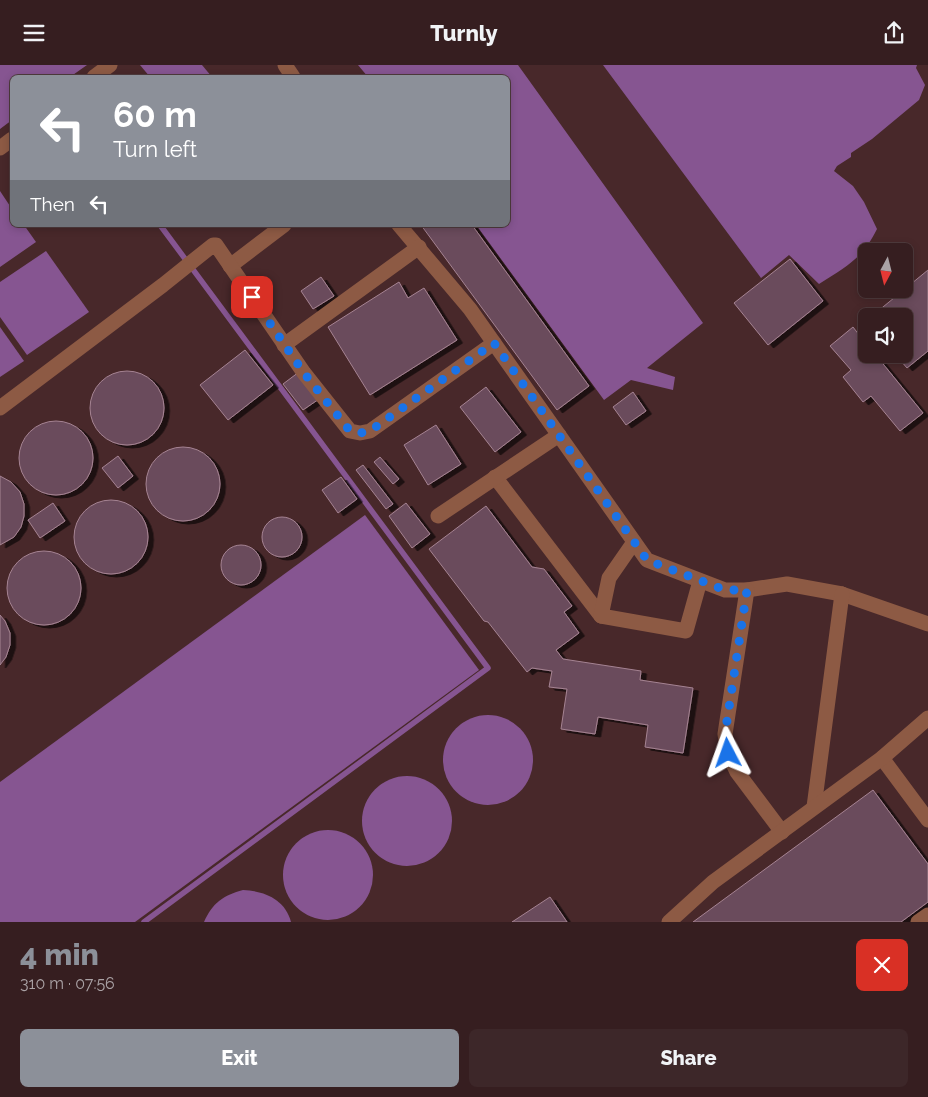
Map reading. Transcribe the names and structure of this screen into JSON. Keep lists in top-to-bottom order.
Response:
{
  "north": "bottom",
  "page": {
    "header": "Turnly",
    "turn": ["60 m", "Turn left"],
    "then": "Then",
    "heading": ["4 min", "310 m · 07:56"],
    "buttons": ["Exit", "Share"]
  }
}
